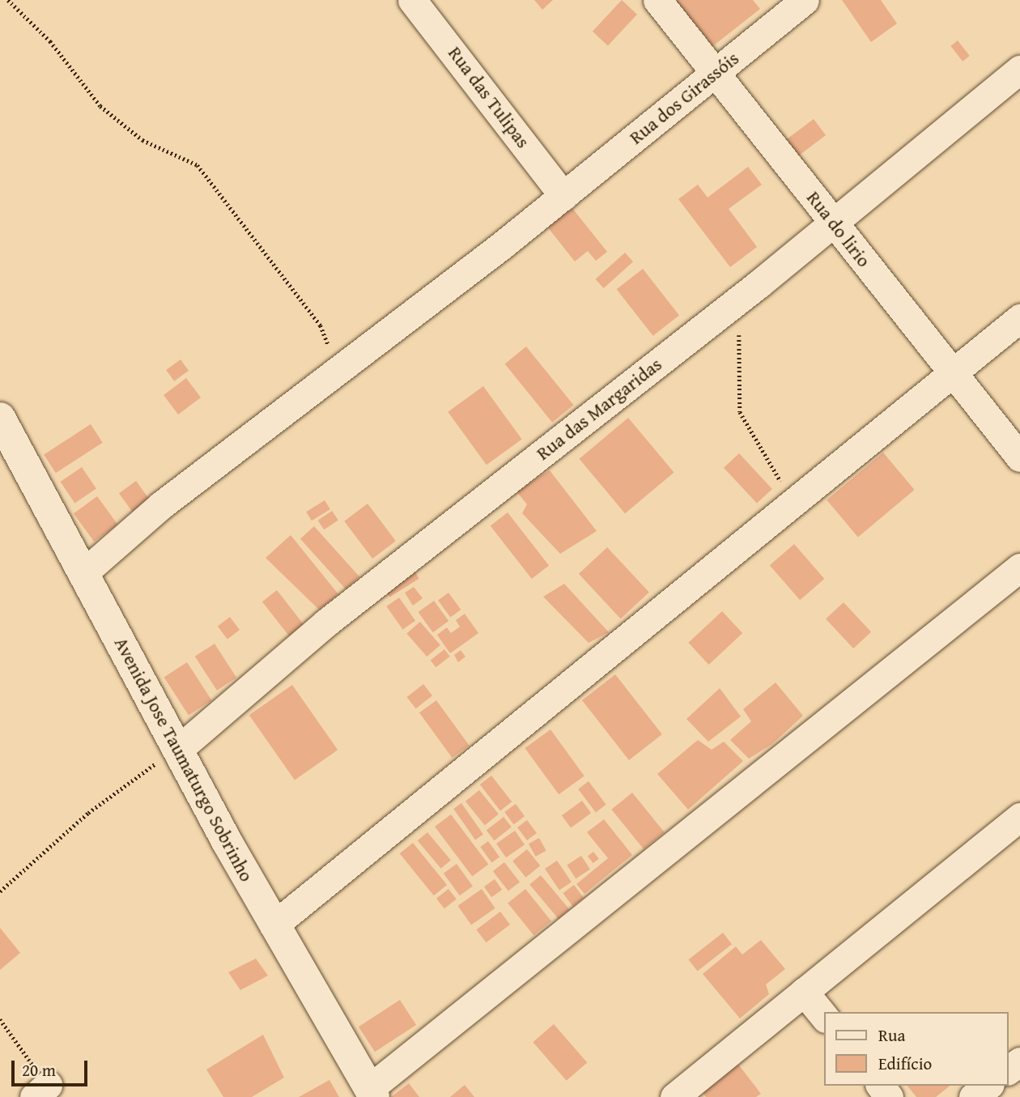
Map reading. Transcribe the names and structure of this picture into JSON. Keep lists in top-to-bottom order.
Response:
{
  "streets": {
    "street": [
      "Rua das Tulipas",
      "Rua dos Girassóis",
      "Rua do lirio",
      "Rua das Margaridas",
      "Avenida Jose Taumaturgo Sobrinho"
    ]
  },
  "crossings": [
    ["Rua das Tulipas", "Rua dos Girassóis"],
    ["Rua dos Girassóis", "Rua do lirio"],
    ["Rua do lirio", "Rua das Margaridas"],
    ["Rua das Margaridas", "Avenida Jose Taumaturgo Sobrinho"]
  ],
  "legend": ["Rua", "Edifício"],
  "scale_bar": "20 m"
}
